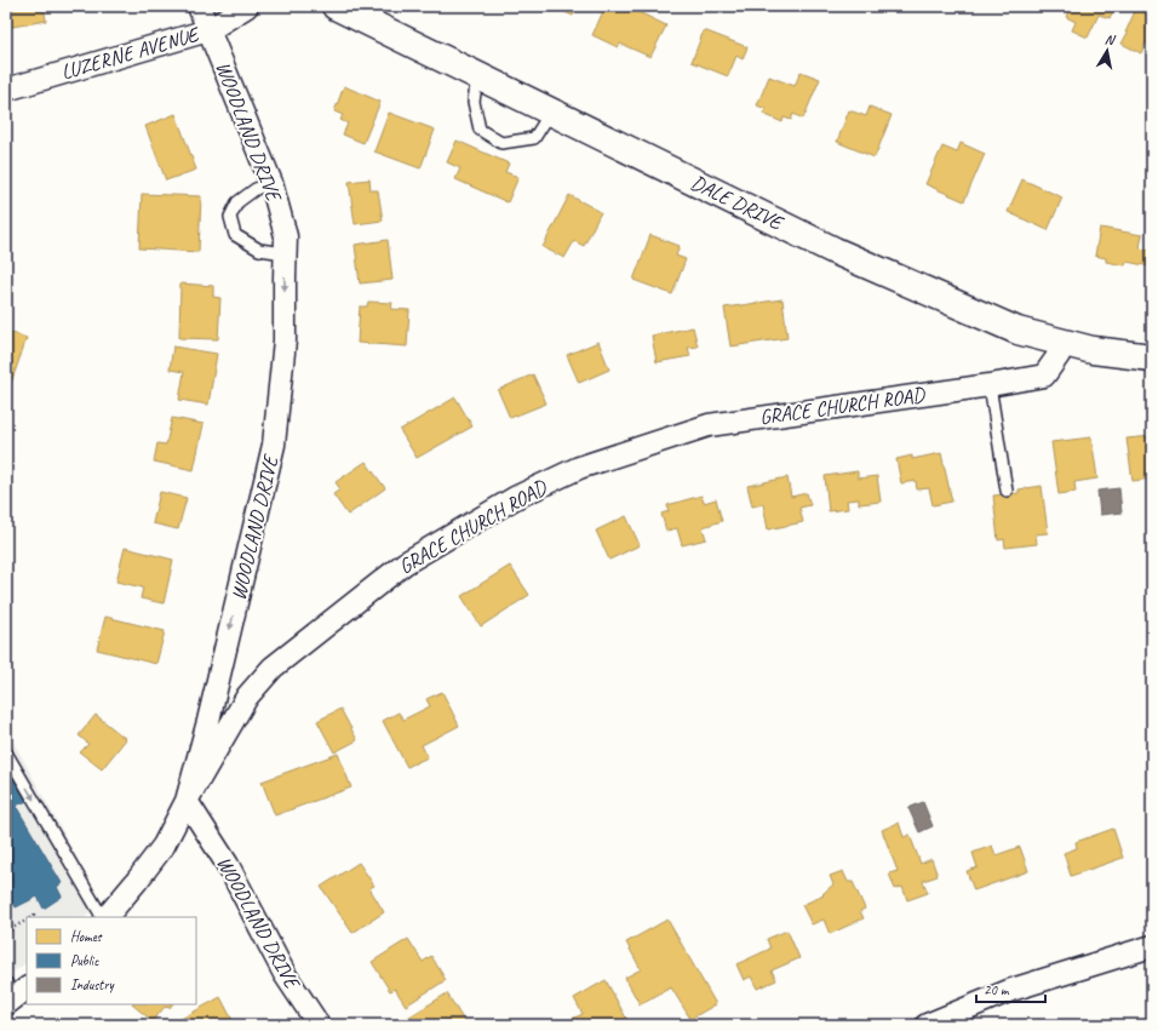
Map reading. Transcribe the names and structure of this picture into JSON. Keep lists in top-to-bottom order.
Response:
{
  "streets": {
    "street": [
      "LUZERNE AVENUE",
      "WOODLAND DRIVE",
      "DALE DRIVE",
      "GRACE CHURCH ROAD"
    ]
  },
  "crossings": [
    ["LUZERNE AVENUE", "WOODLAND DRIVE"],
    ["WOODLAND DRIVE", "GRACE CHURCH ROAD"],
    ["DALE DRIVE", "GRACE CHURCH ROAD"]
  ],
  "one_way": ["WOODLAND DRIVE"],
  "legend": ["Homes", "Public", "Industry"],
  "scale_bar": "20 m",
  "north": "top"
}
